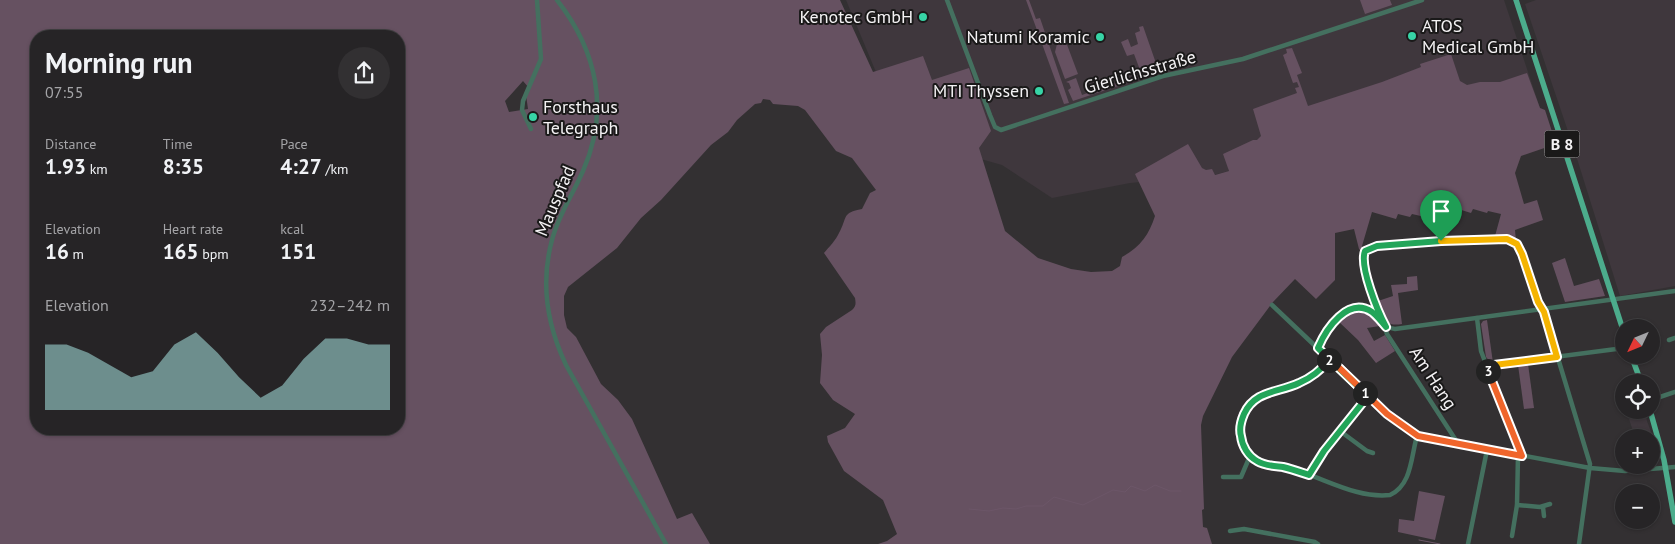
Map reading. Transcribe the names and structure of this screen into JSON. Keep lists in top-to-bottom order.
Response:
{
  "streets": {
    "main road": ["B 8"],
    "street": ["Gierlichsstraße", "Mauspfad", "Am Hang"]
  },
  "places": [
    "Kenotec GmbH",
    "ATOS Medical GmbH",
    "Natumi Koramic",
    "MTI Thyssen",
    "Forsthaus Telegraph"
  ],
  "north": "bottom left",
  "page": {
    "heading": ["Morning run", "07:55"],
    "stats": [
      ["Distance", "1.93 km"],
      ["Time", "8:35"],
      ["Pace", "4:27 /km"],
      ["Elevation", "16 m"],
      ["Heart rate", "165 bpm"],
      ["kcal", "151"]
    ],
    "chart": ["Elevation", "232–242 m"],
    "map_buttons": ["+", "−"],
    "pins": ["2", "3", "1"]
  }
}
